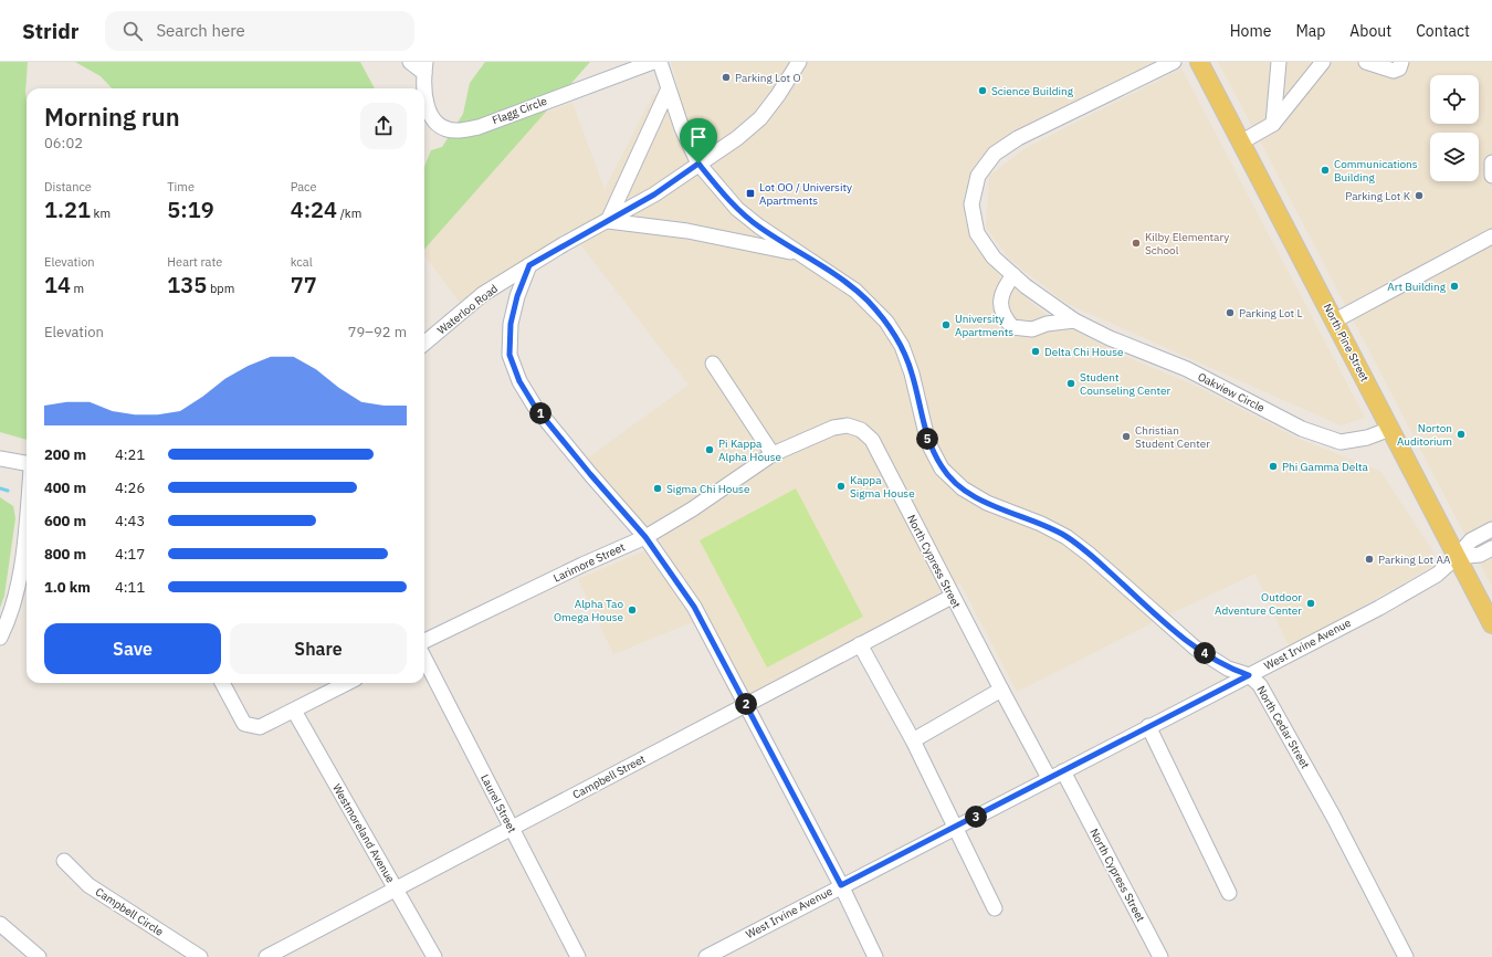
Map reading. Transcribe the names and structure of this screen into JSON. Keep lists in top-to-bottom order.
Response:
{
  "streets": {
    "main road": ["North Pine Street"],
    "street": [
      "Flagg Circle",
      "Waterloo Road",
      "Oakview Circle",
      "North Cypress Street",
      "Larimore Street",
      "West Irvine Avenue",
      "North Cedar Street",
      "Campbell Street",
      "Laurel Street",
      "Westmoreland Avenue",
      "Campbell Circle"
    ]
  },
  "crossings": [
    ["Waterloo Road", "North Cedar Street"],
    ["North Pine Street", "Oakview Circle"],
    ["North Pine Street", "West Irvine Avenue"],
    ["North Cypress Street", "Larimore Street"],
    ["North Cypress Street", "West Irvine Avenue"],
    ["North Cypress Street", "Campbell Street"],
    ["West Irvine Avenue", "North Cedar Street"],
    ["Campbell Street", "Laurel Street"],
    ["Campbell Street", "Westmoreland Avenue"]
  ],
  "places": {
    "other": [
      "Parking Lot O",
      "Science Building",
      "Communications Building",
      "Parking Lot K",
      "Kilby Elementary School",
      "Art Building",
      "Parking Lot L",
      "University Apartments",
      "Delta Chi House",
      "Student Counseling Center",
      "Norton Auditorium",
      "Christian Student Center",
      "Pi Kappa Alpha House",
      "Phi Gamma Delta",
      "Kappa Sigma House",
      "Sigma Chi House",
      "Parking Lot AA",
      "Outdoor Adventure Center",
      "Alpha Tao Omega House"
    ],
    "transit": ["Lot OO / University Apartments"]
  },
  "page": {
    "header": "Stridr",
    "search": "Search here",
    "nav": [
      "Home",
      "Map",
      "About",
      "Contact"
    ],
    "heading": ["Morning run", "06:02"],
    "stats": [
      ["Distance", "1.21 km"],
      ["Time", "5:19"],
      ["Pace", "4:24 /km"],
      ["Elevation", "14 m"],
      ["Heart rate", "135 bpm"],
      ["kcal", "77"]
    ],
    "chart": ["Elevation", "79–92 m"],
    "pins": [
      "1",
      "5",
      "4",
      "2",
      "3"
    ],
    "list": [
      {
        "name": "200 m",
        "note": "4:21"
      },
      {
        "name": "400 m",
        "note": "4:26"
      },
      {
        "name": "600 m",
        "note": "4:43"
      },
      {
        "name": "800 m",
        "note": "4:17"
      },
      {
        "name": "1.0 km",
        "note": "4:11"
      }
    ],
    "buttons": ["Save", "Share"]
  }
}
